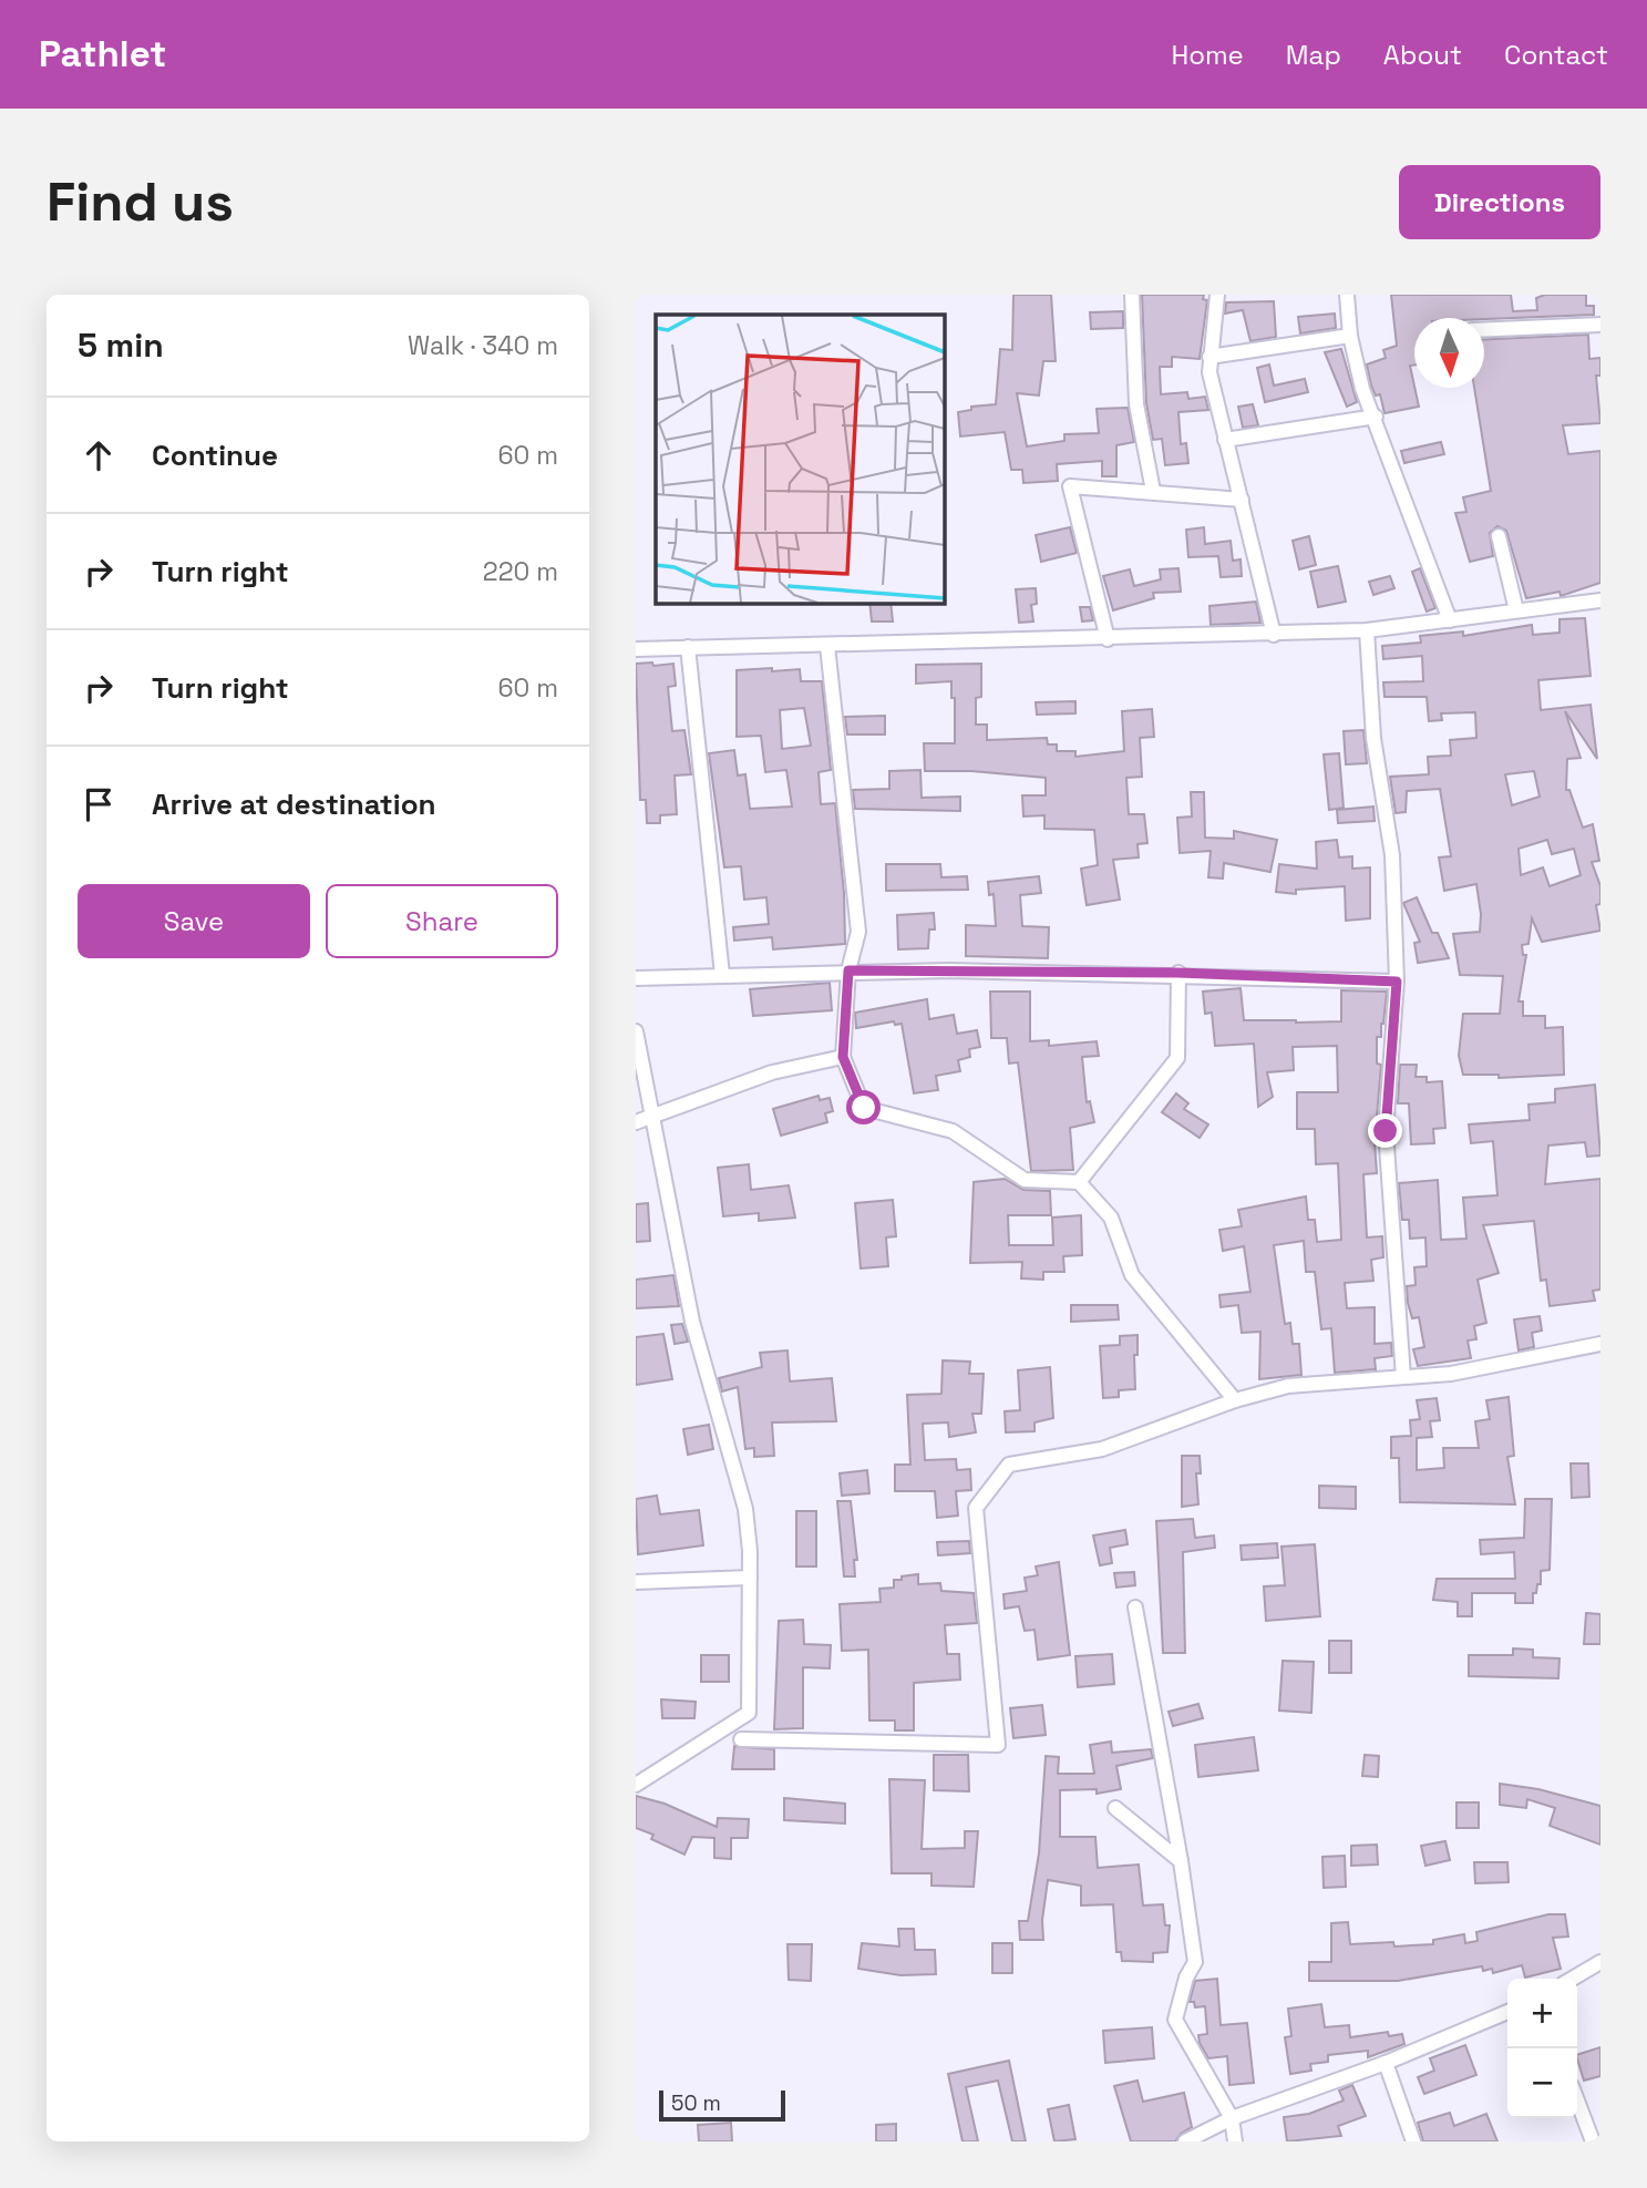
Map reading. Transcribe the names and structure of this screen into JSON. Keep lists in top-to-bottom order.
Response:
{
  "scale_bar": "50 m",
  "north": "bottom",
  "page": {
    "header": "Pathlet",
    "nav": [
      "Home",
      "Map",
      "About",
      "Contact"
    ],
    "buttons": [
      "Directions",
      ["Save", "Share"]
    ],
    "title": "Find us",
    "heading": ["5 min", "Walk · 340 m"],
    "list": [
      ["Continue", "60 m"],
      ["Turn right", "220 m"],
      ["Turn right", "60 m"],
      "Arrive at destination"
    ],
    "map_buttons": ["+", "−"],
    "scale": "50 m"
  }
}
